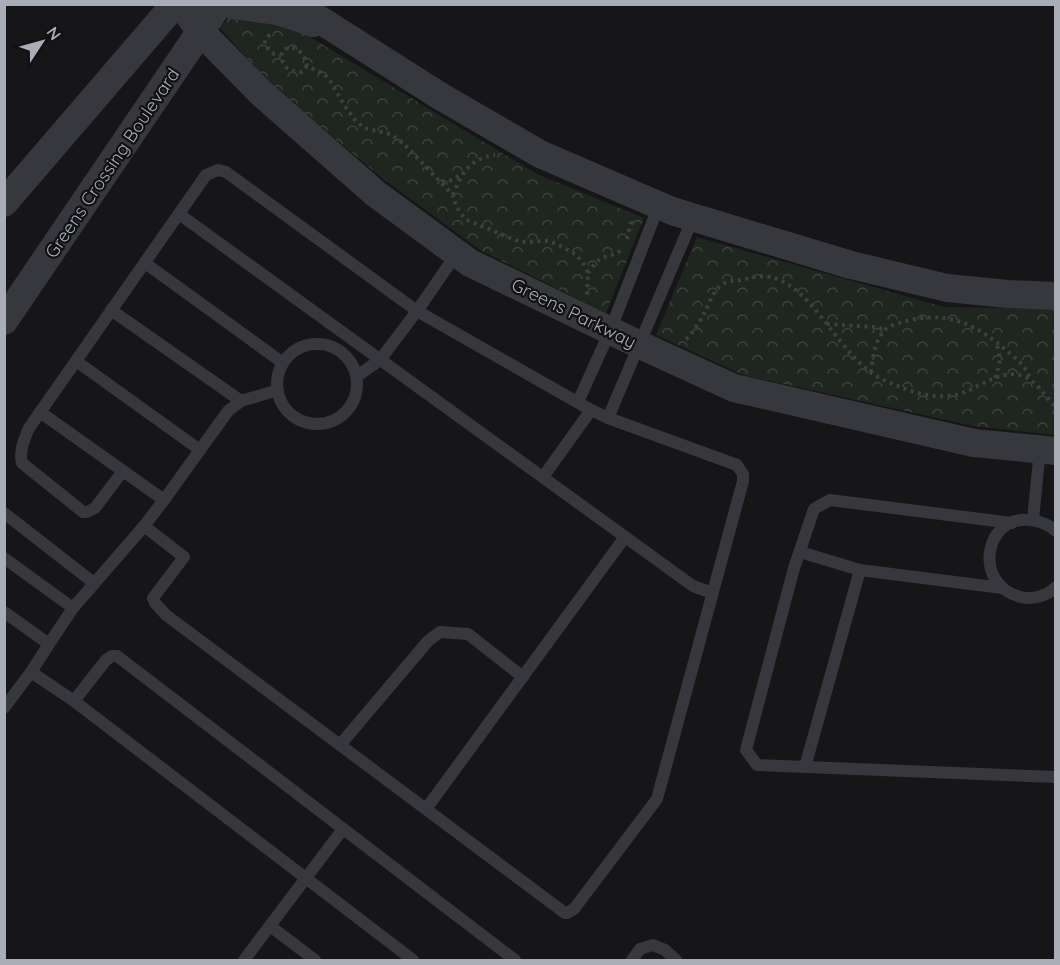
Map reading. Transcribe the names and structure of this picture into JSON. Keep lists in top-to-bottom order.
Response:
{
  "streets": {
    "street": ["Greens Crossing Boulevard", "Greens Parkway"]
  },
  "crossings": [
    ["Greens Crossing Boulevard", "Greens Parkway"]
  ],
  "north": "top right"
}
